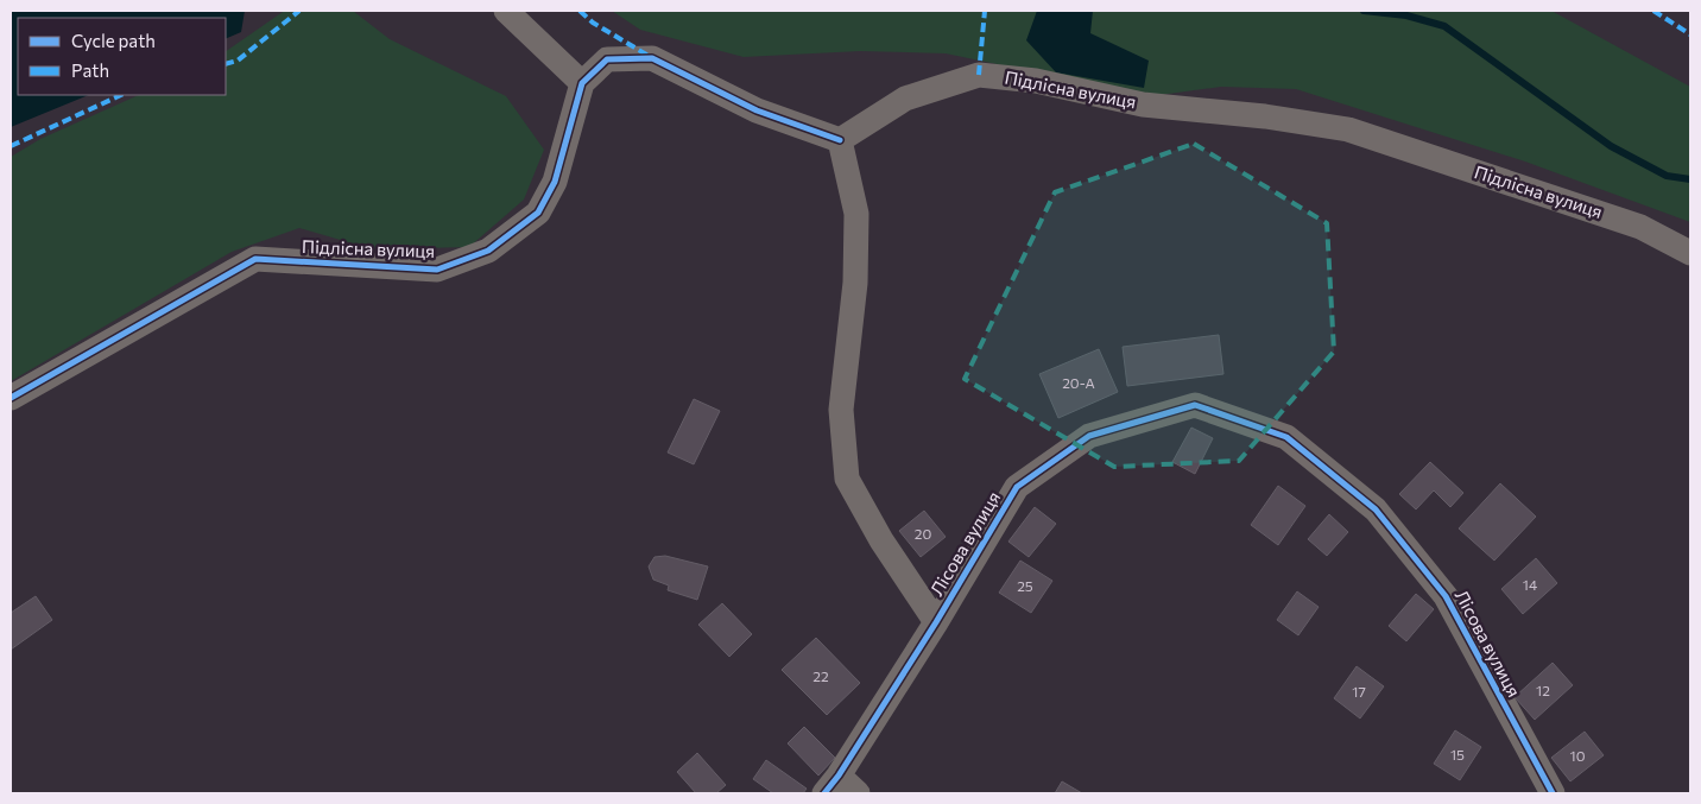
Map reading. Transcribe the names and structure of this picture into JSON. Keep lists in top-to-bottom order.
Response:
{
  "streets": {
    "street": ["Підлісна вулиця", "Лісова вулиця"]
  },
  "house_numbers": [
    "20-А",
    "20",
    "14",
    "25",
    "22",
    "12",
    "17",
    "15",
    "10"
  ],
  "legend": ["Cycle path", "Path"]
}
